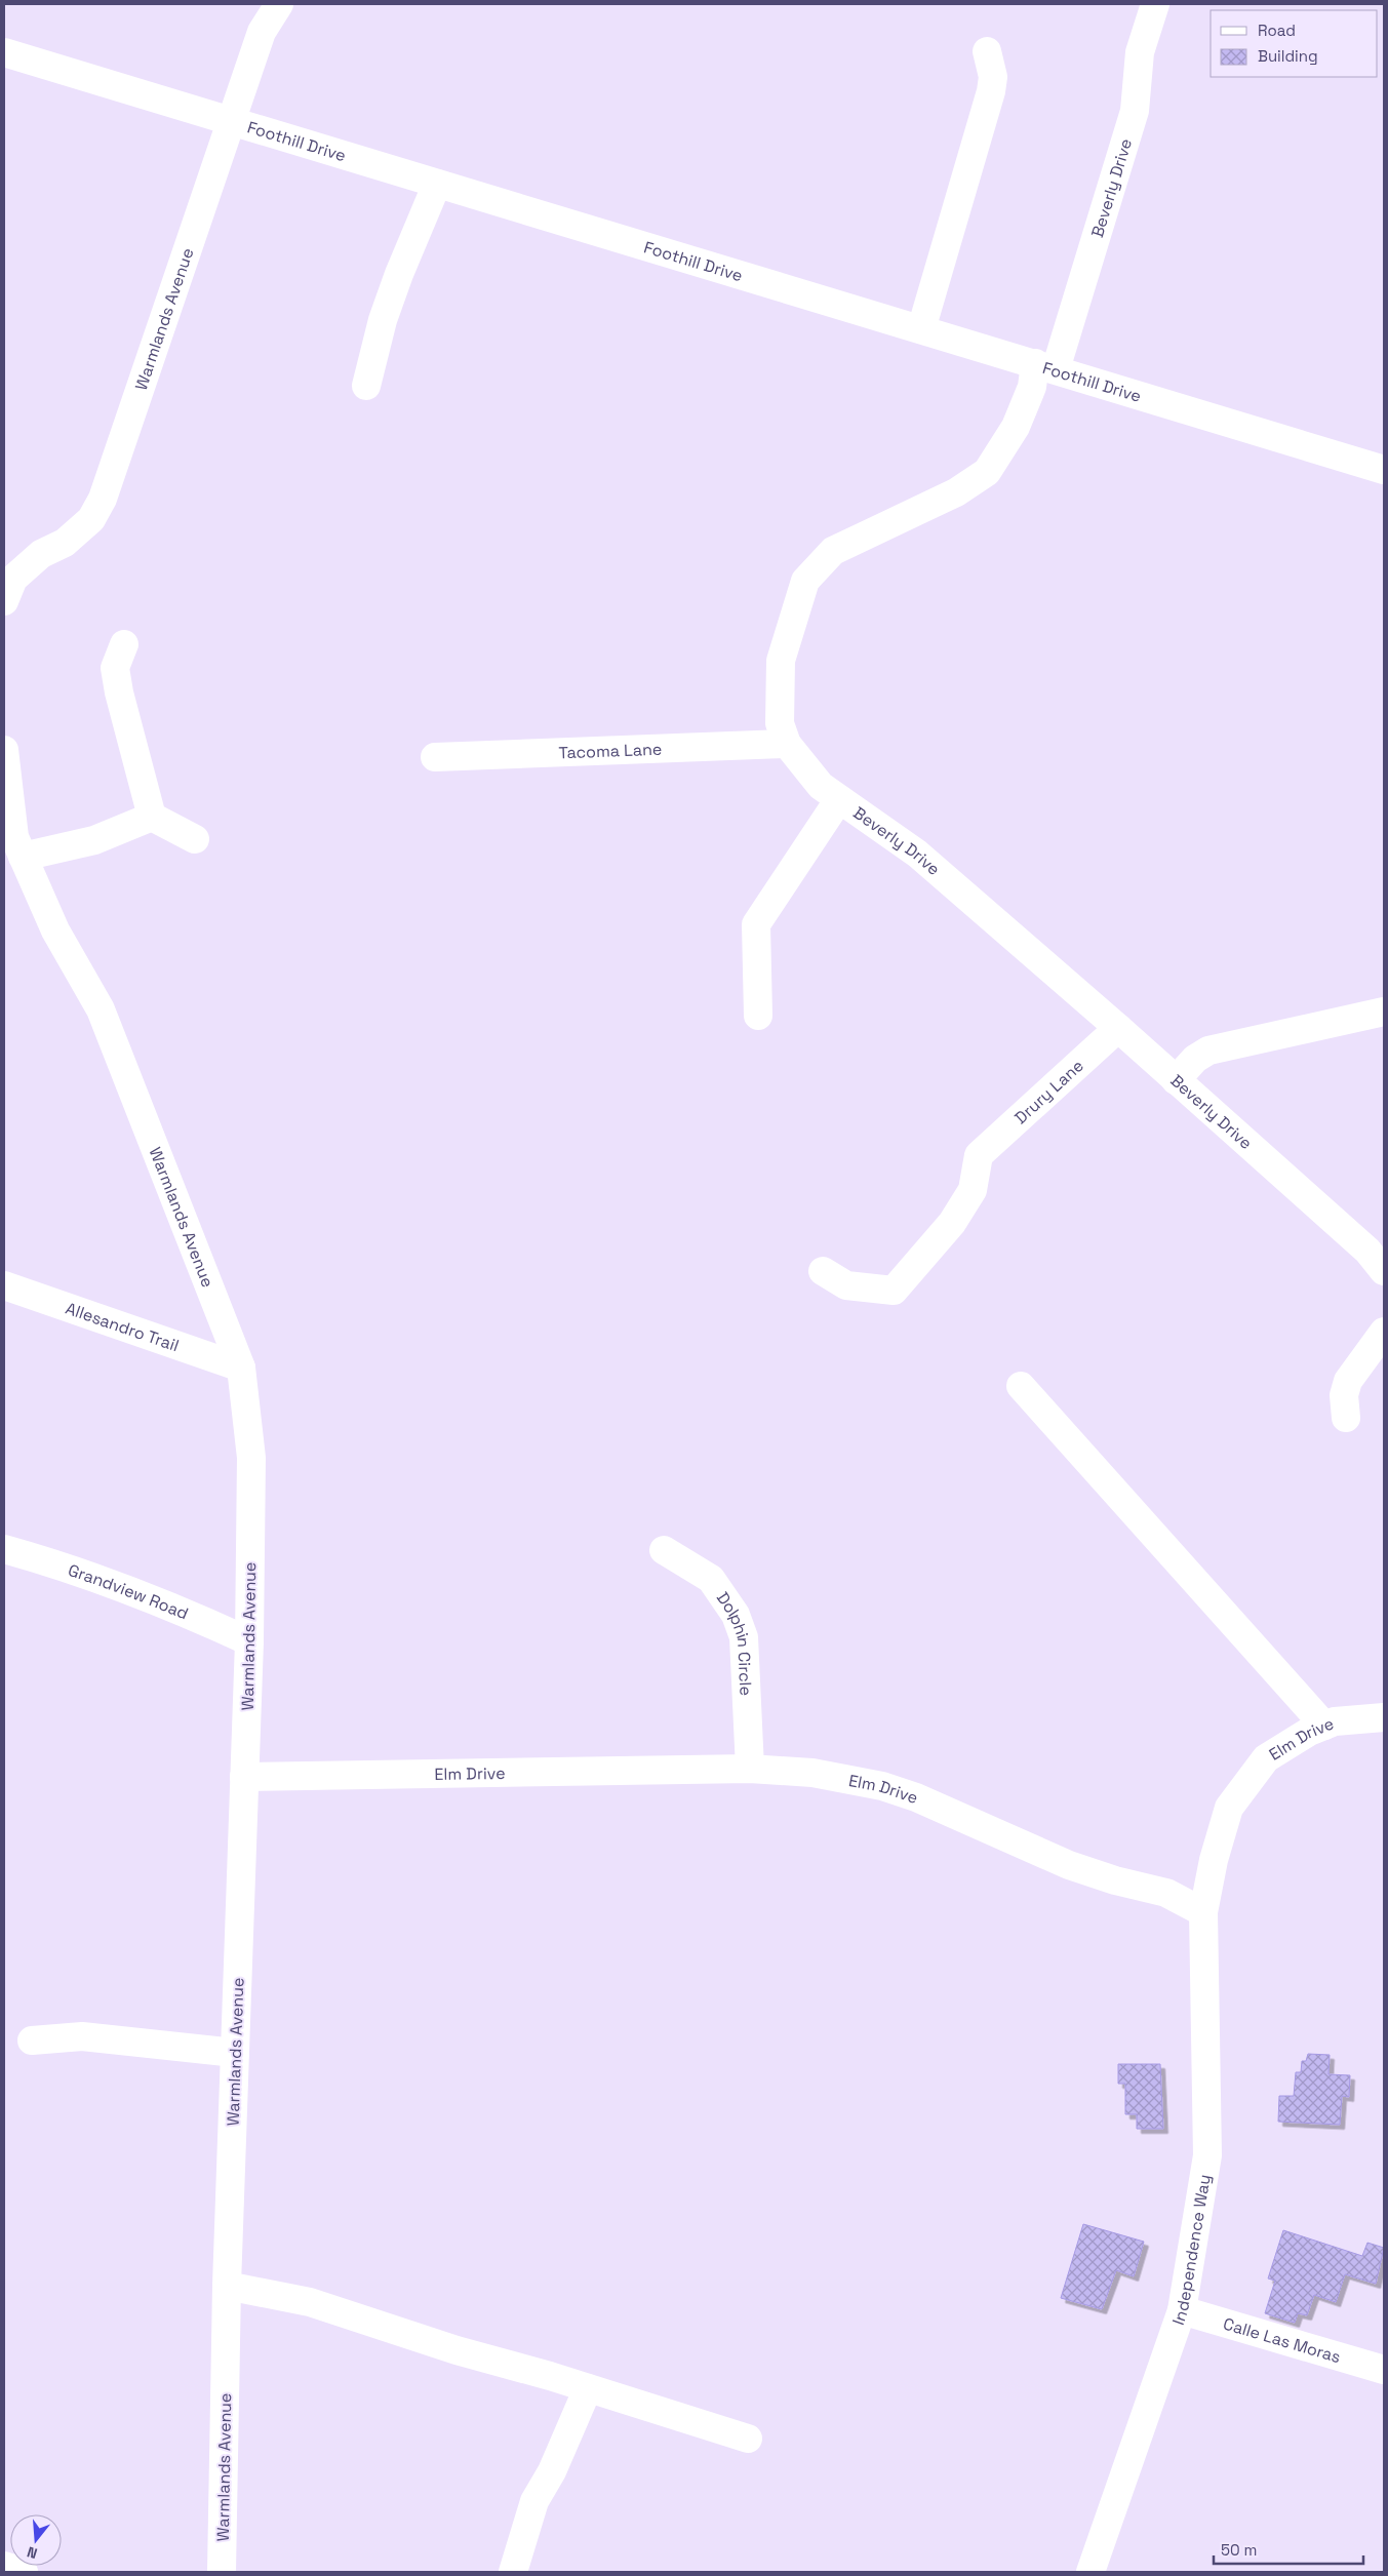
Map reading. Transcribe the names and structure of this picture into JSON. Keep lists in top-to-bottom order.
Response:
{
  "streets": {
    "street": [
      "Foothill Drive",
      "Beverly Drive",
      "Warmlands Avenue",
      "Tacoma Lane",
      "Drury Lane",
      "Allesandro Trail",
      "Grandview Road",
      "Dolphin Circle",
      "Elm Drive",
      "Independence Way",
      "Calle Las Moras"
    ]
  },
  "crossings": [
    ["Foothill Drive", "Beverly Drive"],
    ["Foothill Drive", "Warmlands Avenue"],
    ["Beverly Drive", "Tacoma Lane"],
    ["Beverly Drive", "Drury Lane"],
    ["Warmlands Avenue", "Allesandro Trail"],
    ["Warmlands Avenue", "Grandview Road"],
    ["Warmlands Avenue", "Elm Drive"],
    ["Dolphin Circle", "Elm Drive"],
    ["Elm Drive", "Independence Way"],
    ["Independence Way", "Calle Las Moras"]
  ],
  "legend": ["Road", "Building"],
  "scale_bar": "50 m",
  "north": "bottom"
}
